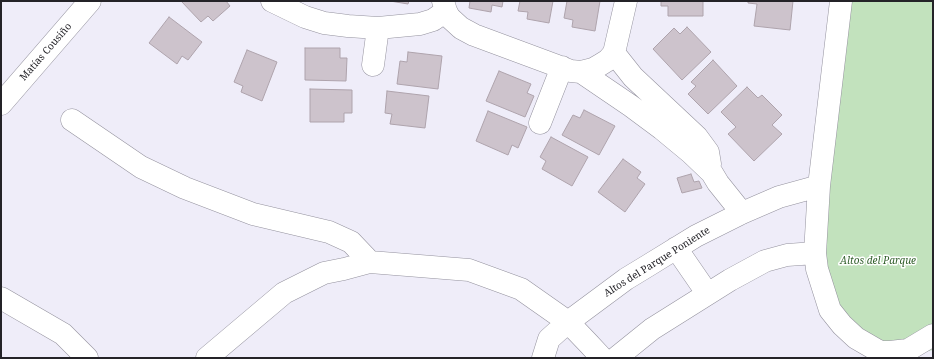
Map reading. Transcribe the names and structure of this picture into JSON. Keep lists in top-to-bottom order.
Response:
{
  "streets": {
    "street": ["Matías Cousiño", "Altos del Parque Poniente"]
  },
  "parks": ["Altos del Parque"]
}
